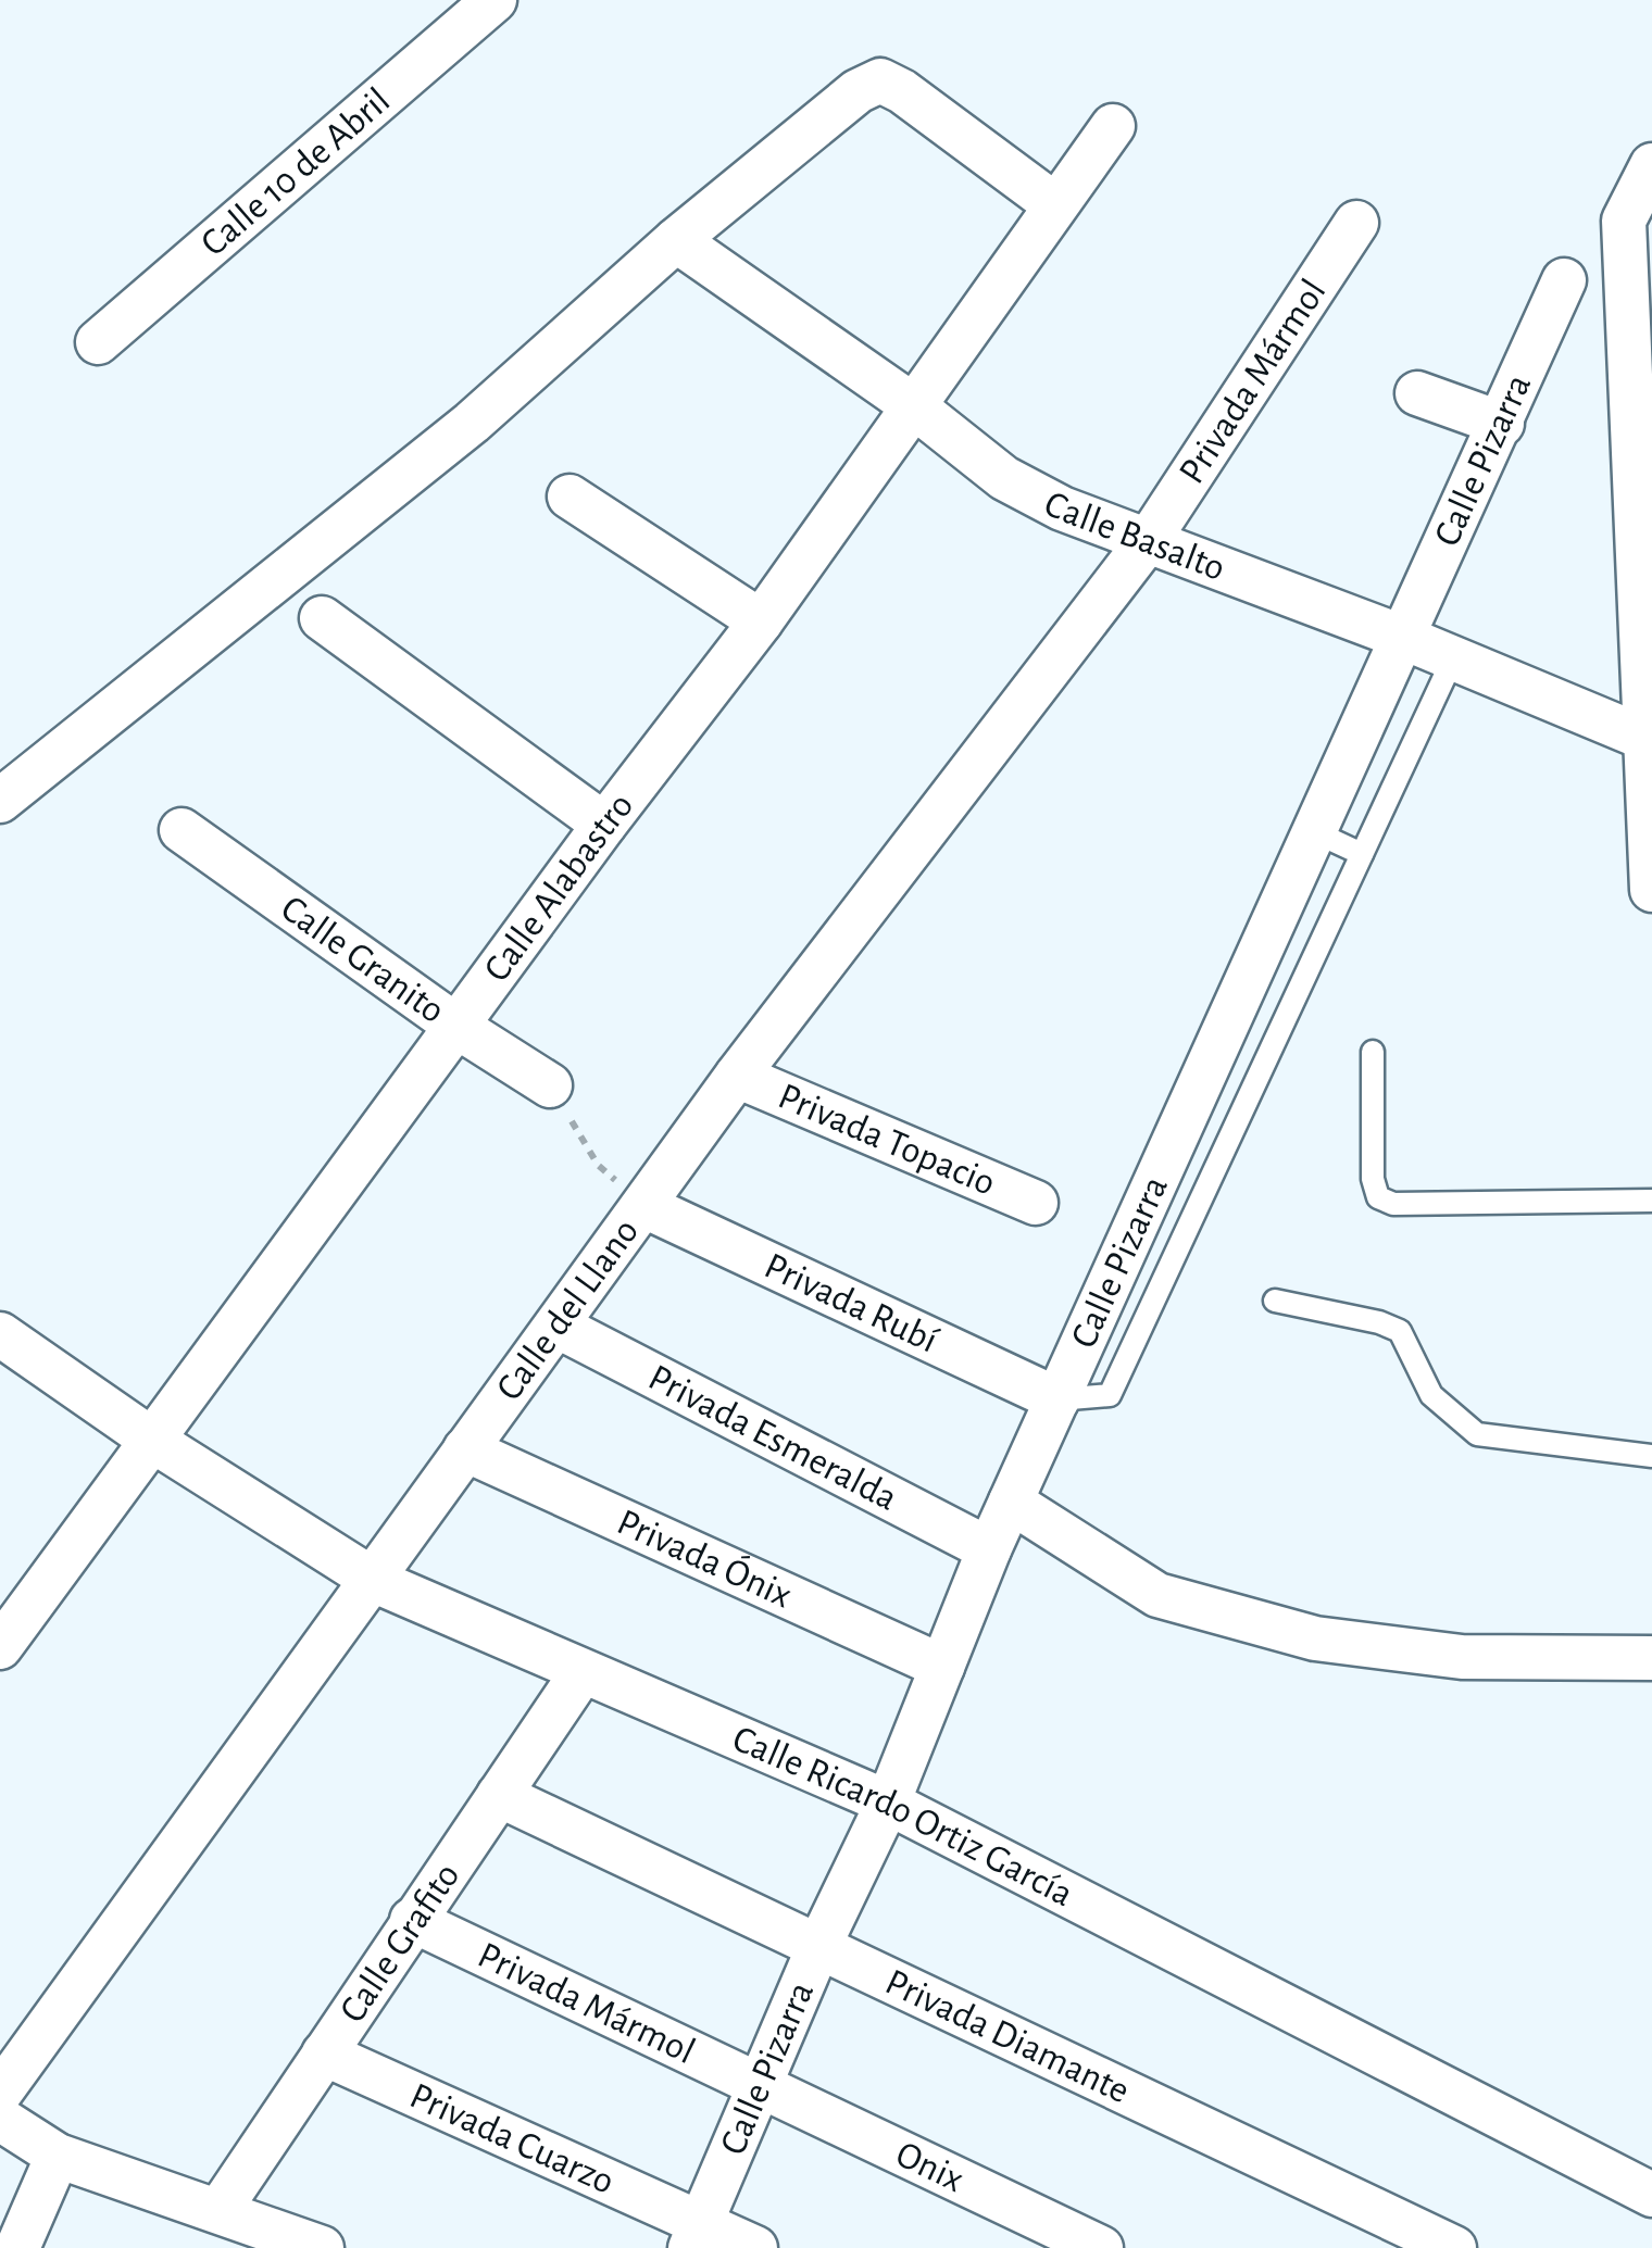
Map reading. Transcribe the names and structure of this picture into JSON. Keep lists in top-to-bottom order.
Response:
{
  "streets": {
    "street": [
      "Calle 10 de Abril",
      "Privada Mármol",
      "Calle Pizarra",
      "Calle Basalto",
      "Calle Alabastro",
      "Calle Granito",
      "Privada Topacio",
      "Privada Rubí",
      "Calle del Llano",
      "Privada Esmeralda",
      "Privada Ónix",
      "Calle Ricardo Ortiz García",
      "Calle Grafito",
      "Privada Diamante",
      "Privada Cuarzo",
      "Onix"
    ]
  },
  "crossings": [
    ["Privada Mármol", "Calle Pizarra"],
    ["Privada Mármol", "Calle Basalto"],
    ["Privada Mármol", "Calle del Llano"],
    ["Privada Mármol", "Calle Grafito"],
    ["Privada Mármol", "Onix"],
    ["Calle Pizarra", "Calle Basalto"],
    ["Calle Pizarra", "Privada Rubí"],
    ["Calle Pizarra", "Privada Esmeralda"],
    ["Calle Pizarra", "Privada Ónix"],
    ["Calle Pizarra", "Calle Ricardo Ortiz García"],
    ["Calle Pizarra", "Privada Diamante"],
    ["Calle Pizarra", "Privada Cuarzo"],
    ["Calle Pizarra", "Onix"],
    ["Calle Basalto", "Calle Alabastro"],
    ["Calle Basalto", "Calle del Llano"],
    ["Calle Alabastro", "Calle Granito"],
    ["Calle Alabastro", "Calle Ricardo Ortiz García"],
    ["Privada Topacio", "Calle del Llano"],
    ["Privada Rubí", "Calle del Llano"],
    ["Calle del Llano", "Privada Esmeralda"],
    ["Calle del Llano", "Privada Ónix"],
    ["Calle del Llano", "Calle Ricardo Ortiz García"],
    ["Calle Ricardo Ortiz García", "Calle Grafito"],
    ["Calle Grafito", "Privada Diamante"],
    ["Calle Grafito", "Privada Cuarzo"]
  ]
}
